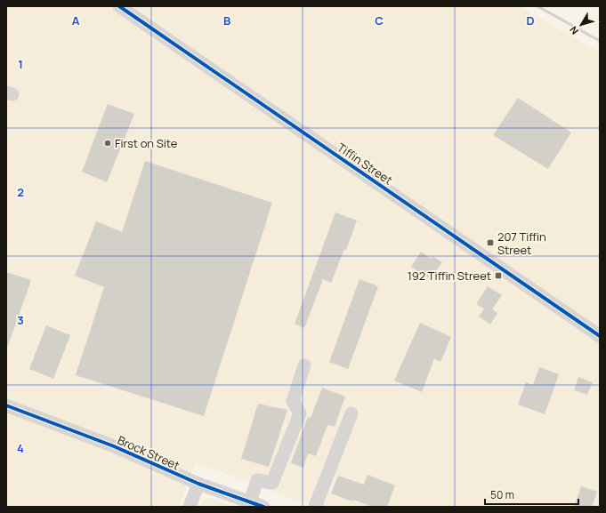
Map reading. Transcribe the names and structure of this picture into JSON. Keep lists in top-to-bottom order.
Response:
{
  "streets": {
    "street": ["Tiffin Street", "Brock Street"]
  },
  "places": {
    "other": ["First on Site"],
    "transit": ["207 Tiffin Street", "192 Tiffin Street"]
  },
  "scale_bar": "50 m",
  "north": "bottom left",
  "grid": {
    "columns": [
      "A",
      "B",
      "C",
      "D"
    ],
    "rows": [
      "1",
      "2",
      "3",
      "4"
    ]
  }
}
